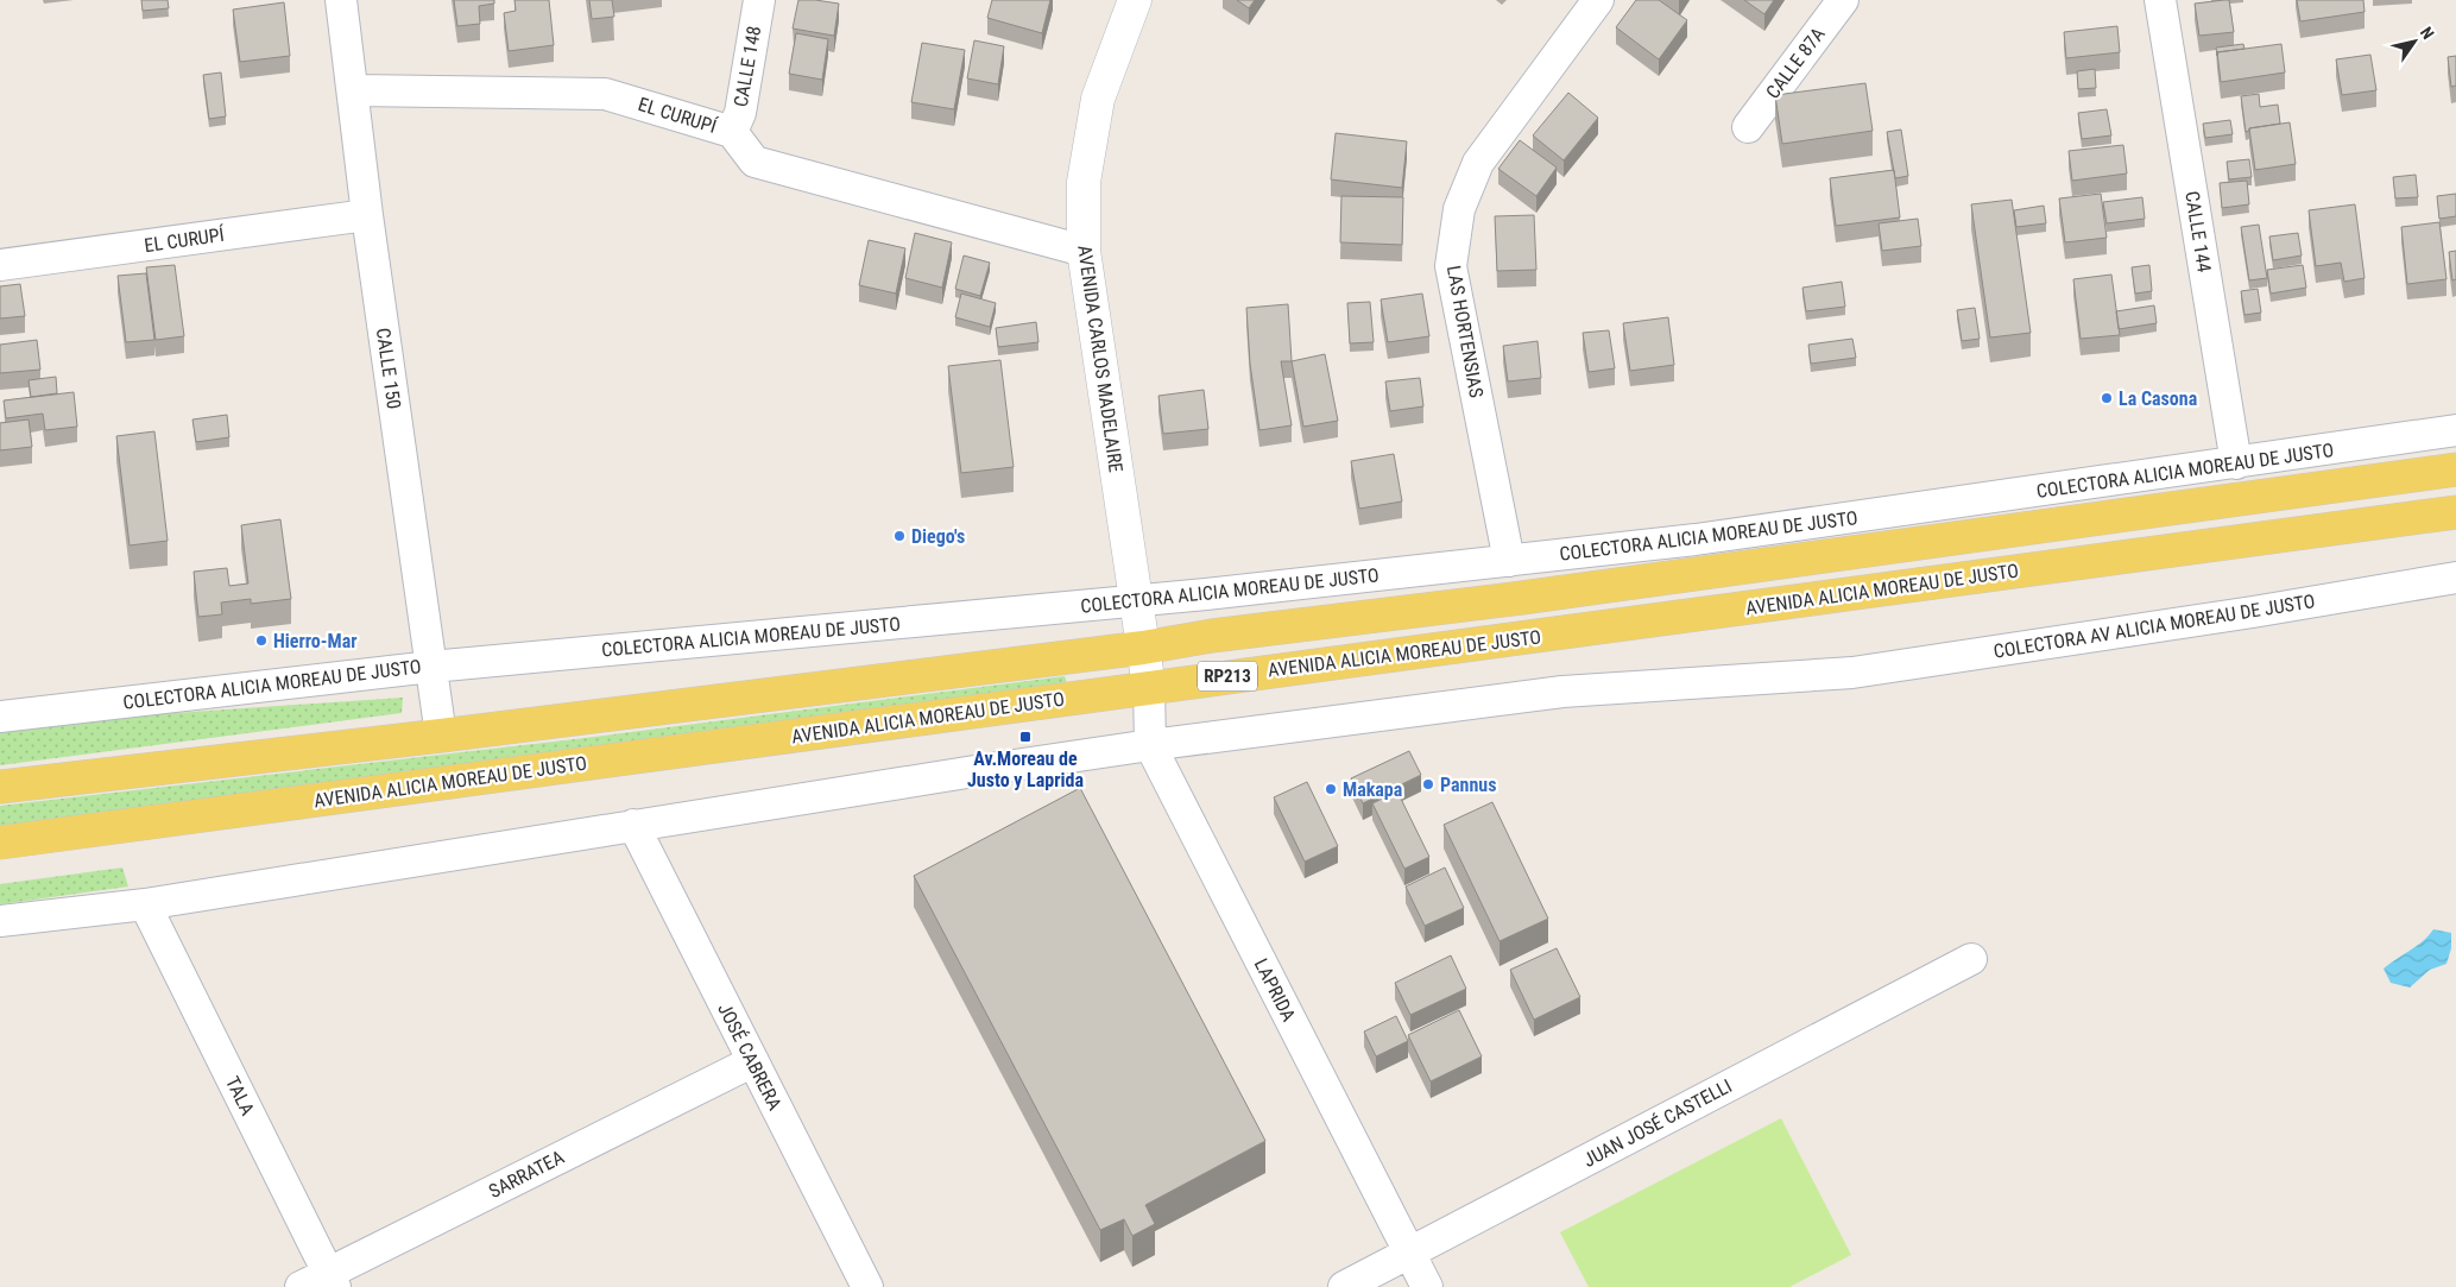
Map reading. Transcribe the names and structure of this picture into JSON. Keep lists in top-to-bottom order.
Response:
{
  "streets": {
    "main road": ["AVENIDA CARLOS MADELAIRE", "AVENIDA ALICIA MOREAU DE JUSTO", "RP213"],
    "street": [
      "CALLE 87A",
      "CALLE 148",
      "EL CURUPÍ",
      "CALLE 144",
      "LAS HORTENSIAS",
      "CALLE 150",
      "COLECTORA ALICIA MOREAU DE JUSTO",
      "COLECTORA AV ALICIA MOREAU DE JUSTO",
      "LAPRIDA",
      "JOSÉ CABRERA",
      "TALA",
      "JUAN JOSÉ CASTELLI",
      "SARRATEA"
    ]
  },
  "crossings": [
    ["CALLE 148", "EL CURUPÍ"],
    ["EL CURUPÍ", "AVENIDA CARLOS MADELAIRE"],
    ["EL CURUPÍ", "CALLE 150"],
    ["CALLE 144", "COLECTORA ALICIA MOREAU DE JUSTO"],
    ["LAS HORTENSIAS", "COLECTORA ALICIA MOREAU DE JUSTO"],
    ["AVENIDA CARLOS MADELAIRE", "COLECTORA ALICIA MOREAU DE JUSTO"],
    ["AVENIDA CARLOS MADELAIRE", "AVENIDA ALICIA MOREAU DE JUSTO"],
    ["AVENIDA CARLOS MADELAIRE", "RP213"],
    ["AVENIDA CARLOS MADELAIRE", "LAPRIDA"],
    ["CALLE 150", "COLECTORA ALICIA MOREAU DE JUSTO"],
    ["CALLE 150", "RP213"],
    ["AVENIDA ALICIA MOREAU DE JUSTO", "LAPRIDA"],
    ["COLECTORA AV ALICIA MOREAU DE JUSTO", "LAPRIDA"],
    ["LAPRIDA", "JUAN JOSÉ CASTELLI"],
    ["JOSÉ CABRERA", "SARRATEA"],
    ["TALA", "SARRATEA"]
  ],
  "places": {
    "other": [
      "La Casona",
      "Diego's",
      "Hierro-Mar",
      "Pannus",
      "Makapa"
    ],
    "transit": ["Av.Moreau de Justo y Laprida"]
  },
  "north": "top right"
}
